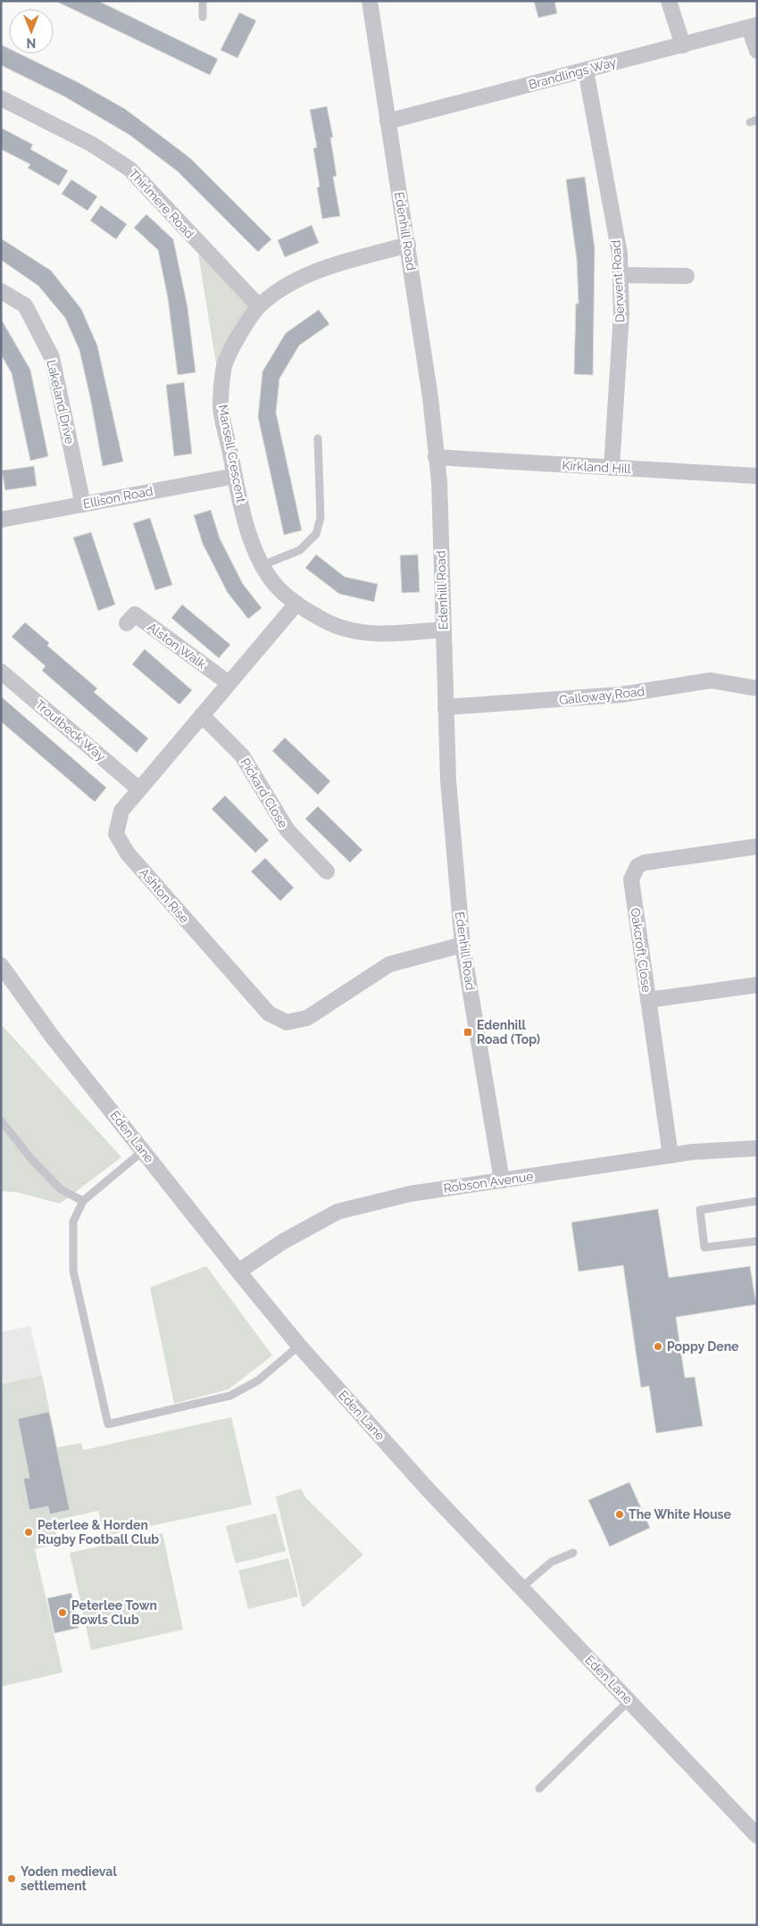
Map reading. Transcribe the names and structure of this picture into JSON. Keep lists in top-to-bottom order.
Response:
{
  "streets": {
    "street": [
      "Brandlings Way",
      "Thirlmere Road",
      "Edenhill Road",
      "Derwent Road",
      "Lakeland Drive",
      "Mansell Crescent",
      "Kirkland Hill",
      "Ellison Road",
      "Alston Walk",
      "Galloway Road",
      "Troutbeck Way",
      "Pickard Close",
      "Ashton Rise",
      "Oakcroft Close",
      "Eden Lane",
      "Robson Avenue"
    ]
  },
  "crossings": [
    ["Brandlings Way", "Edenhill Road"],
    ["Brandlings Way", "Derwent Road"],
    ["Thirlmere Road", "Mansell Crescent"],
    ["Edenhill Road", "Mansell Crescent"],
    ["Edenhill Road", "Kirkland Hill"],
    ["Edenhill Road", "Galloway Road"],
    ["Edenhill Road", "Ashton Rise"],
    ["Edenhill Road", "Robson Avenue"],
    ["Derwent Road", "Kirkland Hill"],
    ["Lakeland Drive", "Ellison Road"],
    ["Mansell Crescent", "Ellison Road"],
    ["Mansell Crescent", "Ashton Rise"],
    ["Alston Walk", "Ashton Rise"],
    ["Troutbeck Way", "Ashton Rise"],
    ["Pickard Close", "Ashton Rise"],
    ["Oakcroft Close", "Robson Avenue"],
    ["Eden Lane", "Robson Avenue"]
  ],
  "places": {
    "transit": ["Edenhill Road (Top)"],
    "other": [
      "Poppy Dene",
      "The White House",
      "Peterlee & Horden Rugby Football Club",
      "Peterlee Town Bowls Club",
      "Yoden medieval settlement"
    ]
  },
  "north": "bottom"
}
